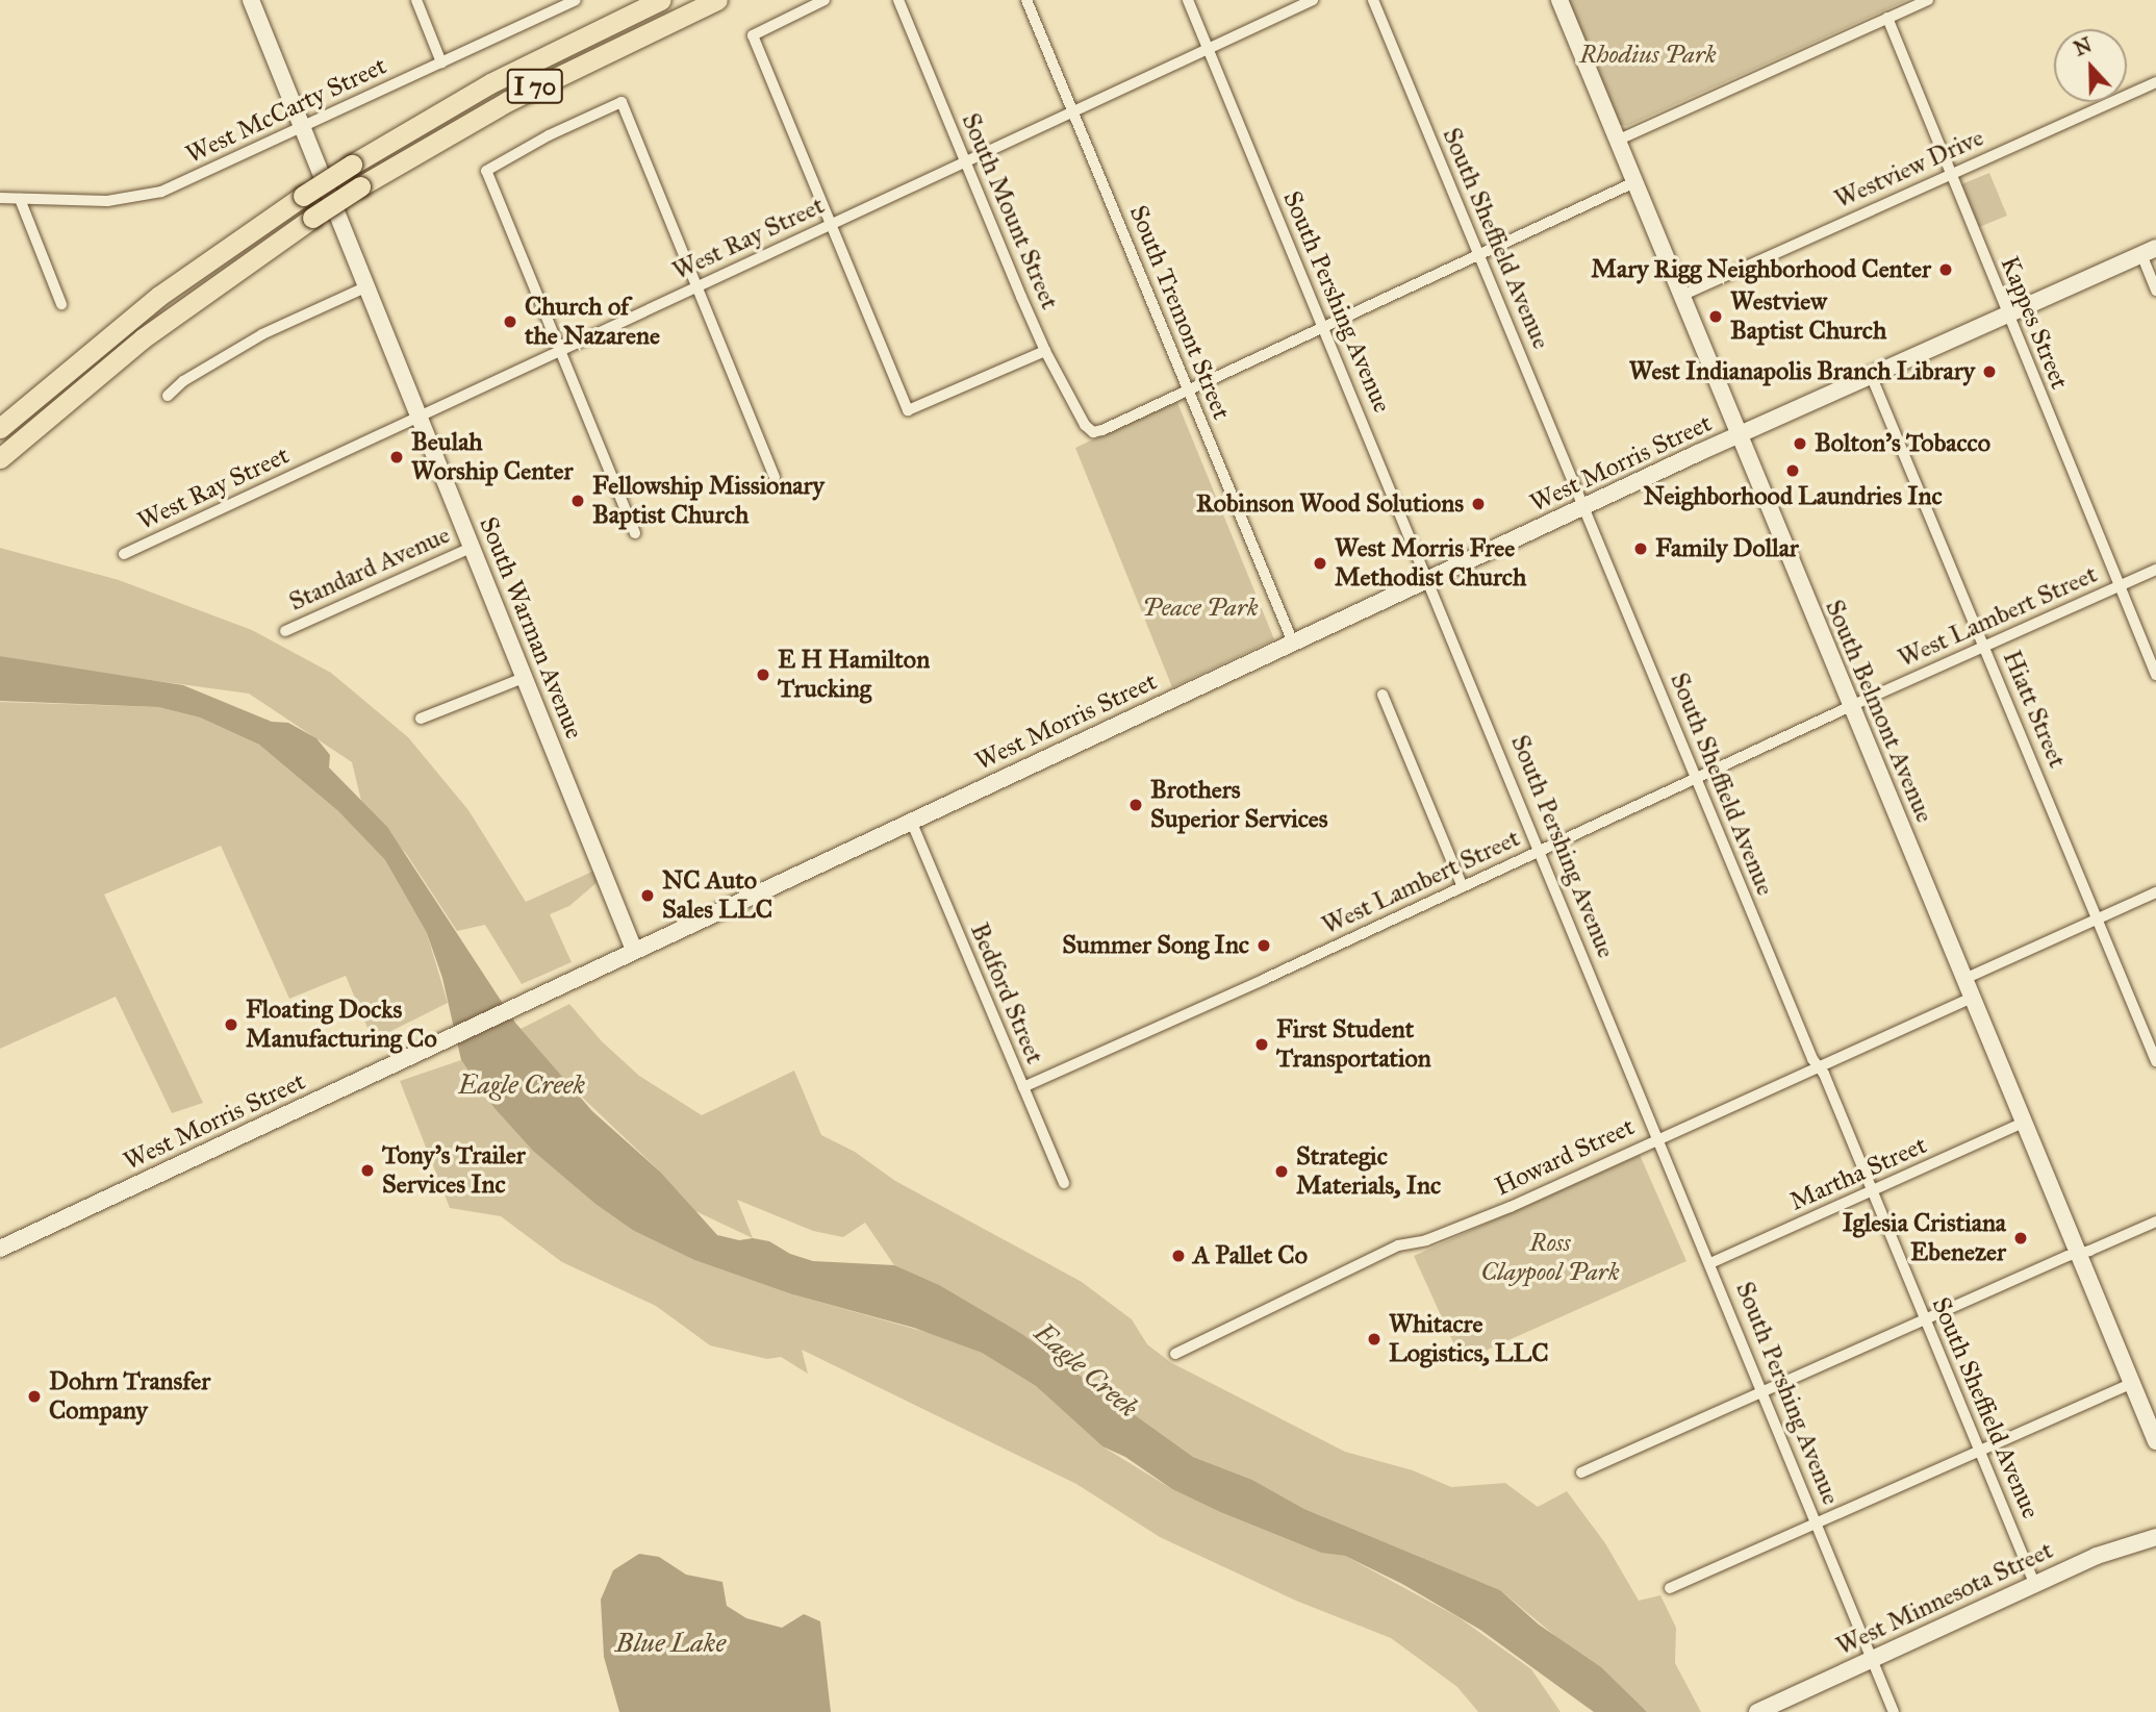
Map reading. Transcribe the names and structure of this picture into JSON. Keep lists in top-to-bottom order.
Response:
{
  "streets": {
    "highway": ["I 70"],
    "main road": [
      "West Morris Street",
      "South Warman Avenue",
      "South Belmont Avenue",
      "West Minnesota Street"
    ],
    "street": [
      "West McCarty Street",
      "Westview Drive",
      "South Mount Street",
      "West Ray Street",
      "South Sheffield Avenue",
      "South Pershing Avenue",
      "South Tremont Street",
      "Kappes Street",
      "Standard Avenue",
      "West Lambert Street",
      "Hiatt Street",
      "Bedford Street",
      "Howard Street",
      "Martha Street"
    ]
  },
  "crossings": [
    ["West McCarty Street", "South Warman Avenue"],
    ["Westview Drive", "Kappes Street"],
    ["Westview Drive", "South Belmont Avenue"],
    ["South Mount Street", "West Ray Street"],
    ["South Mount Street", "South Tremont Street"],
    ["West Ray Street", "South Pershing Avenue"],
    ["West Ray Street", "South Tremont Street"],
    ["West Ray Street", "South Warman Avenue"],
    ["South Sheffield Avenue", "West Morris Street"],
    ["South Sheffield Avenue", "West Lambert Street"],
    ["South Sheffield Avenue", "Howard Street"],
    ["South Sheffield Avenue", "Martha Street"],
    ["South Sheffield Avenue", "West Minnesota Street"],
    ["South Pershing Avenue", "West Morris Street"],
    ["South Pershing Avenue", "West Lambert Street"],
    ["South Pershing Avenue", "Howard Street"],
    ["South Pershing Avenue", "Martha Street"],
    ["South Pershing Avenue", "West Minnesota Street"],
    ["South Tremont Street", "West Morris Street"],
    ["Kappes Street", "West Morris Street"],
    ["Kappes Street", "West Lambert Street"],
    ["West Morris Street", "South Warman Avenue"],
    ["West Morris Street", "Hiatt Street"],
    ["West Morris Street", "South Belmont Avenue"],
    ["West Morris Street", "Bedford Street"],
    ["Standard Avenue", "South Warman Avenue"],
    ["West Lambert Street", "Hiatt Street"],
    ["West Lambert Street", "South Belmont Avenue"],
    ["West Lambert Street", "Bedford Street"],
    ["South Belmont Avenue", "Howard Street"],
    ["South Belmont Avenue", "Martha Street"]
  ],
  "water": ["Eagle Creek", "Blue Lake"],
  "parks": ["Rhodius Park", "Peace Park", "Ross Claypool Park"],
  "places": [
    "Mary Rigg Neighborhood Center",
    "Westview Baptist Church",
    "Church of the Nazarene",
    "West Indianapolis Branch Library",
    "Bolton's Tobacco",
    "Beulah Worship Center",
    "Neighborhood Laundries Inc",
    "Fellowship Missionary Baptist Church",
    "Robinson Wood Solutions",
    "Family Dollar",
    "West Morris Free Methodist Church",
    "E H Hamilton Trucking",
    "Brothers Superior Services",
    "NC Auto Sales LLC",
    "Summer Song Inc",
    "Floating Docks Manufacturing Co",
    "First Student Transportation",
    "Tony's Trailer Services Inc",
    "Strategic Materials, Inc",
    "Iglesia Cristiana Ebenezer",
    "A Pallet Co",
    "Whitacre Logistics, LLC",
    "Dohrn Transfer Company"
  ],
  "north": "top"
}
